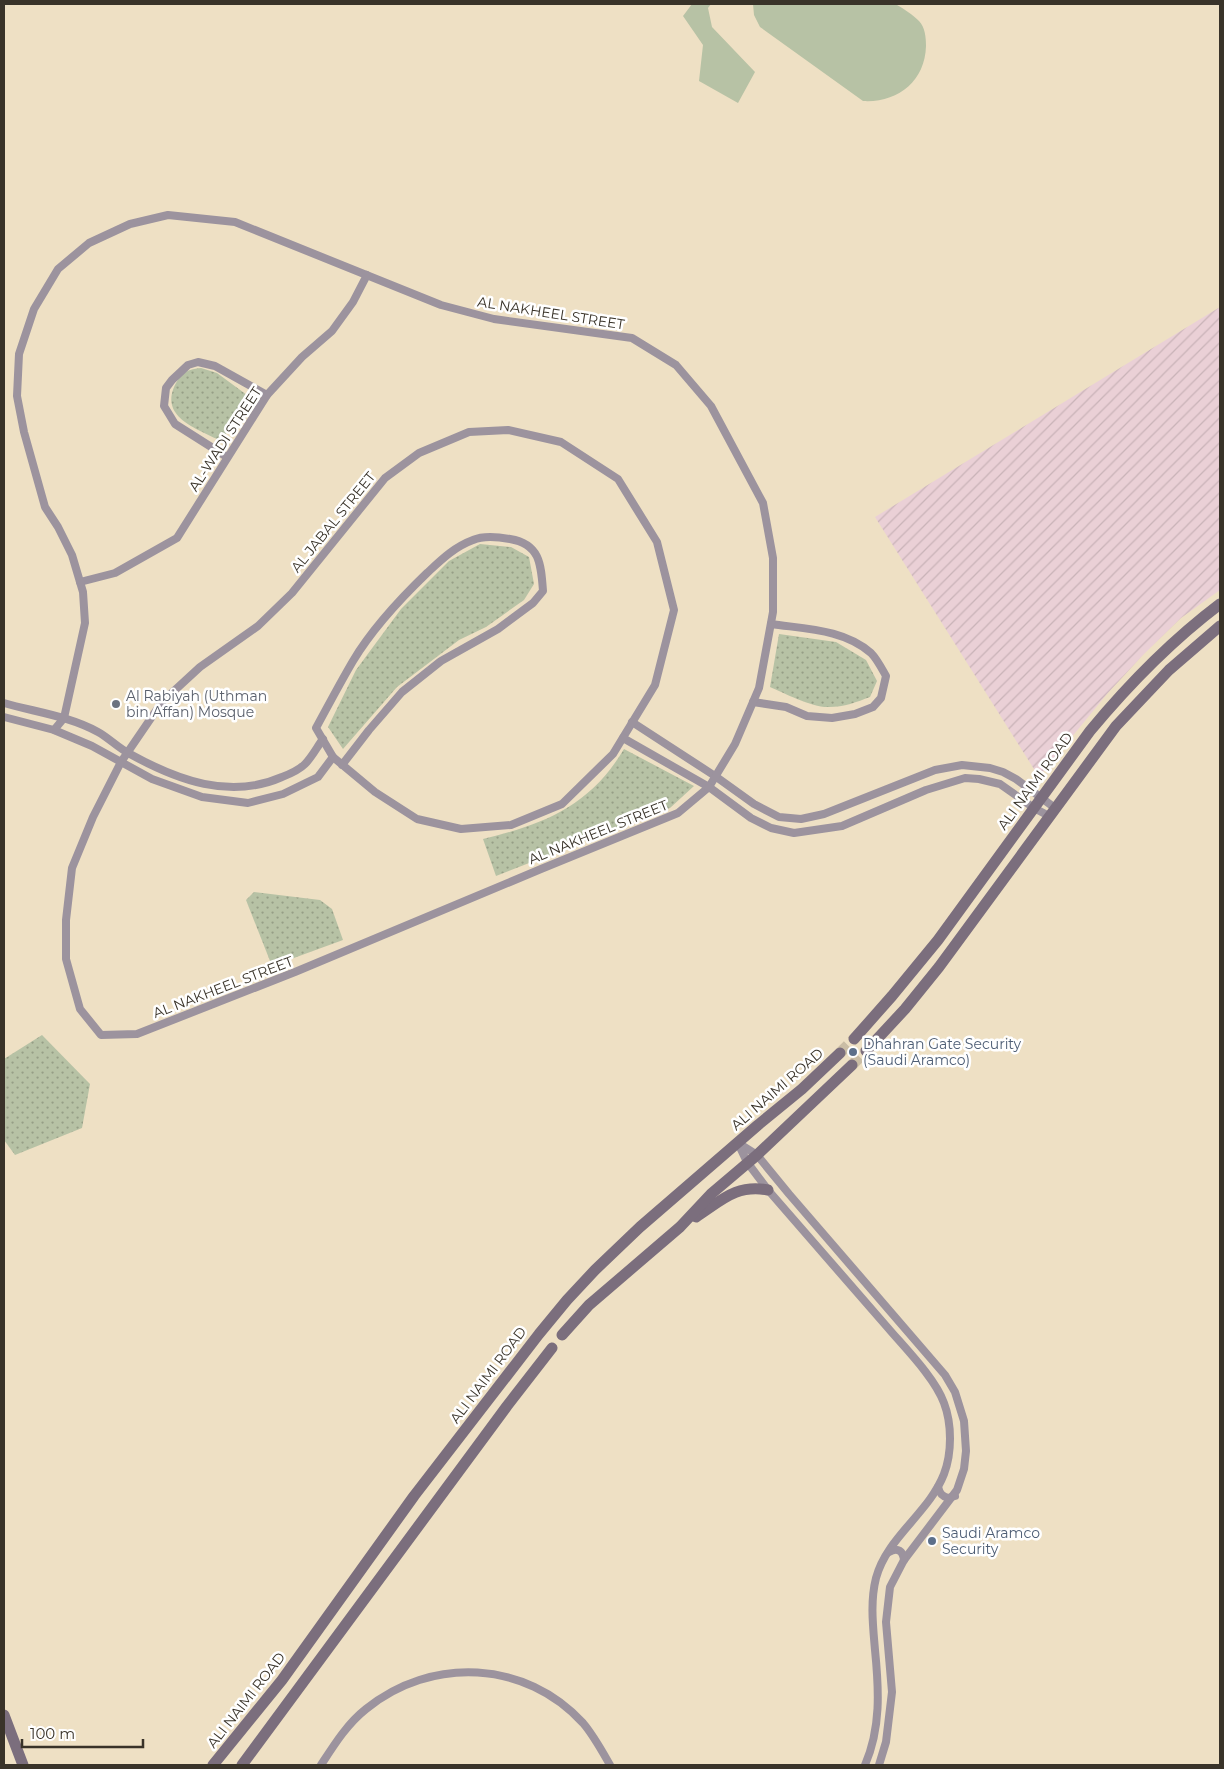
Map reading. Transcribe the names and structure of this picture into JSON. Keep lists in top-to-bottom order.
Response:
{
  "streets": {
    "main road": ["ALI NAIMI ROAD"],
    "street": ["AL NAKHEEL STREET", "AL-WADI STREET", "AL JABAL STREET"]
  },
  "crossings": [
    ["AL NAKHEEL STREET", "AL-WADI STREET"],
    ["AL NAKHEEL STREET", "AL JABAL STREET"]
  ],
  "places": ["Al Rabiyah (Uthman bin Affan) Mosque", "Dhahran Gate Security (Saudi Aramco)", "Saudi Aramco Security"],
  "scale_bar": "100 m"
}
